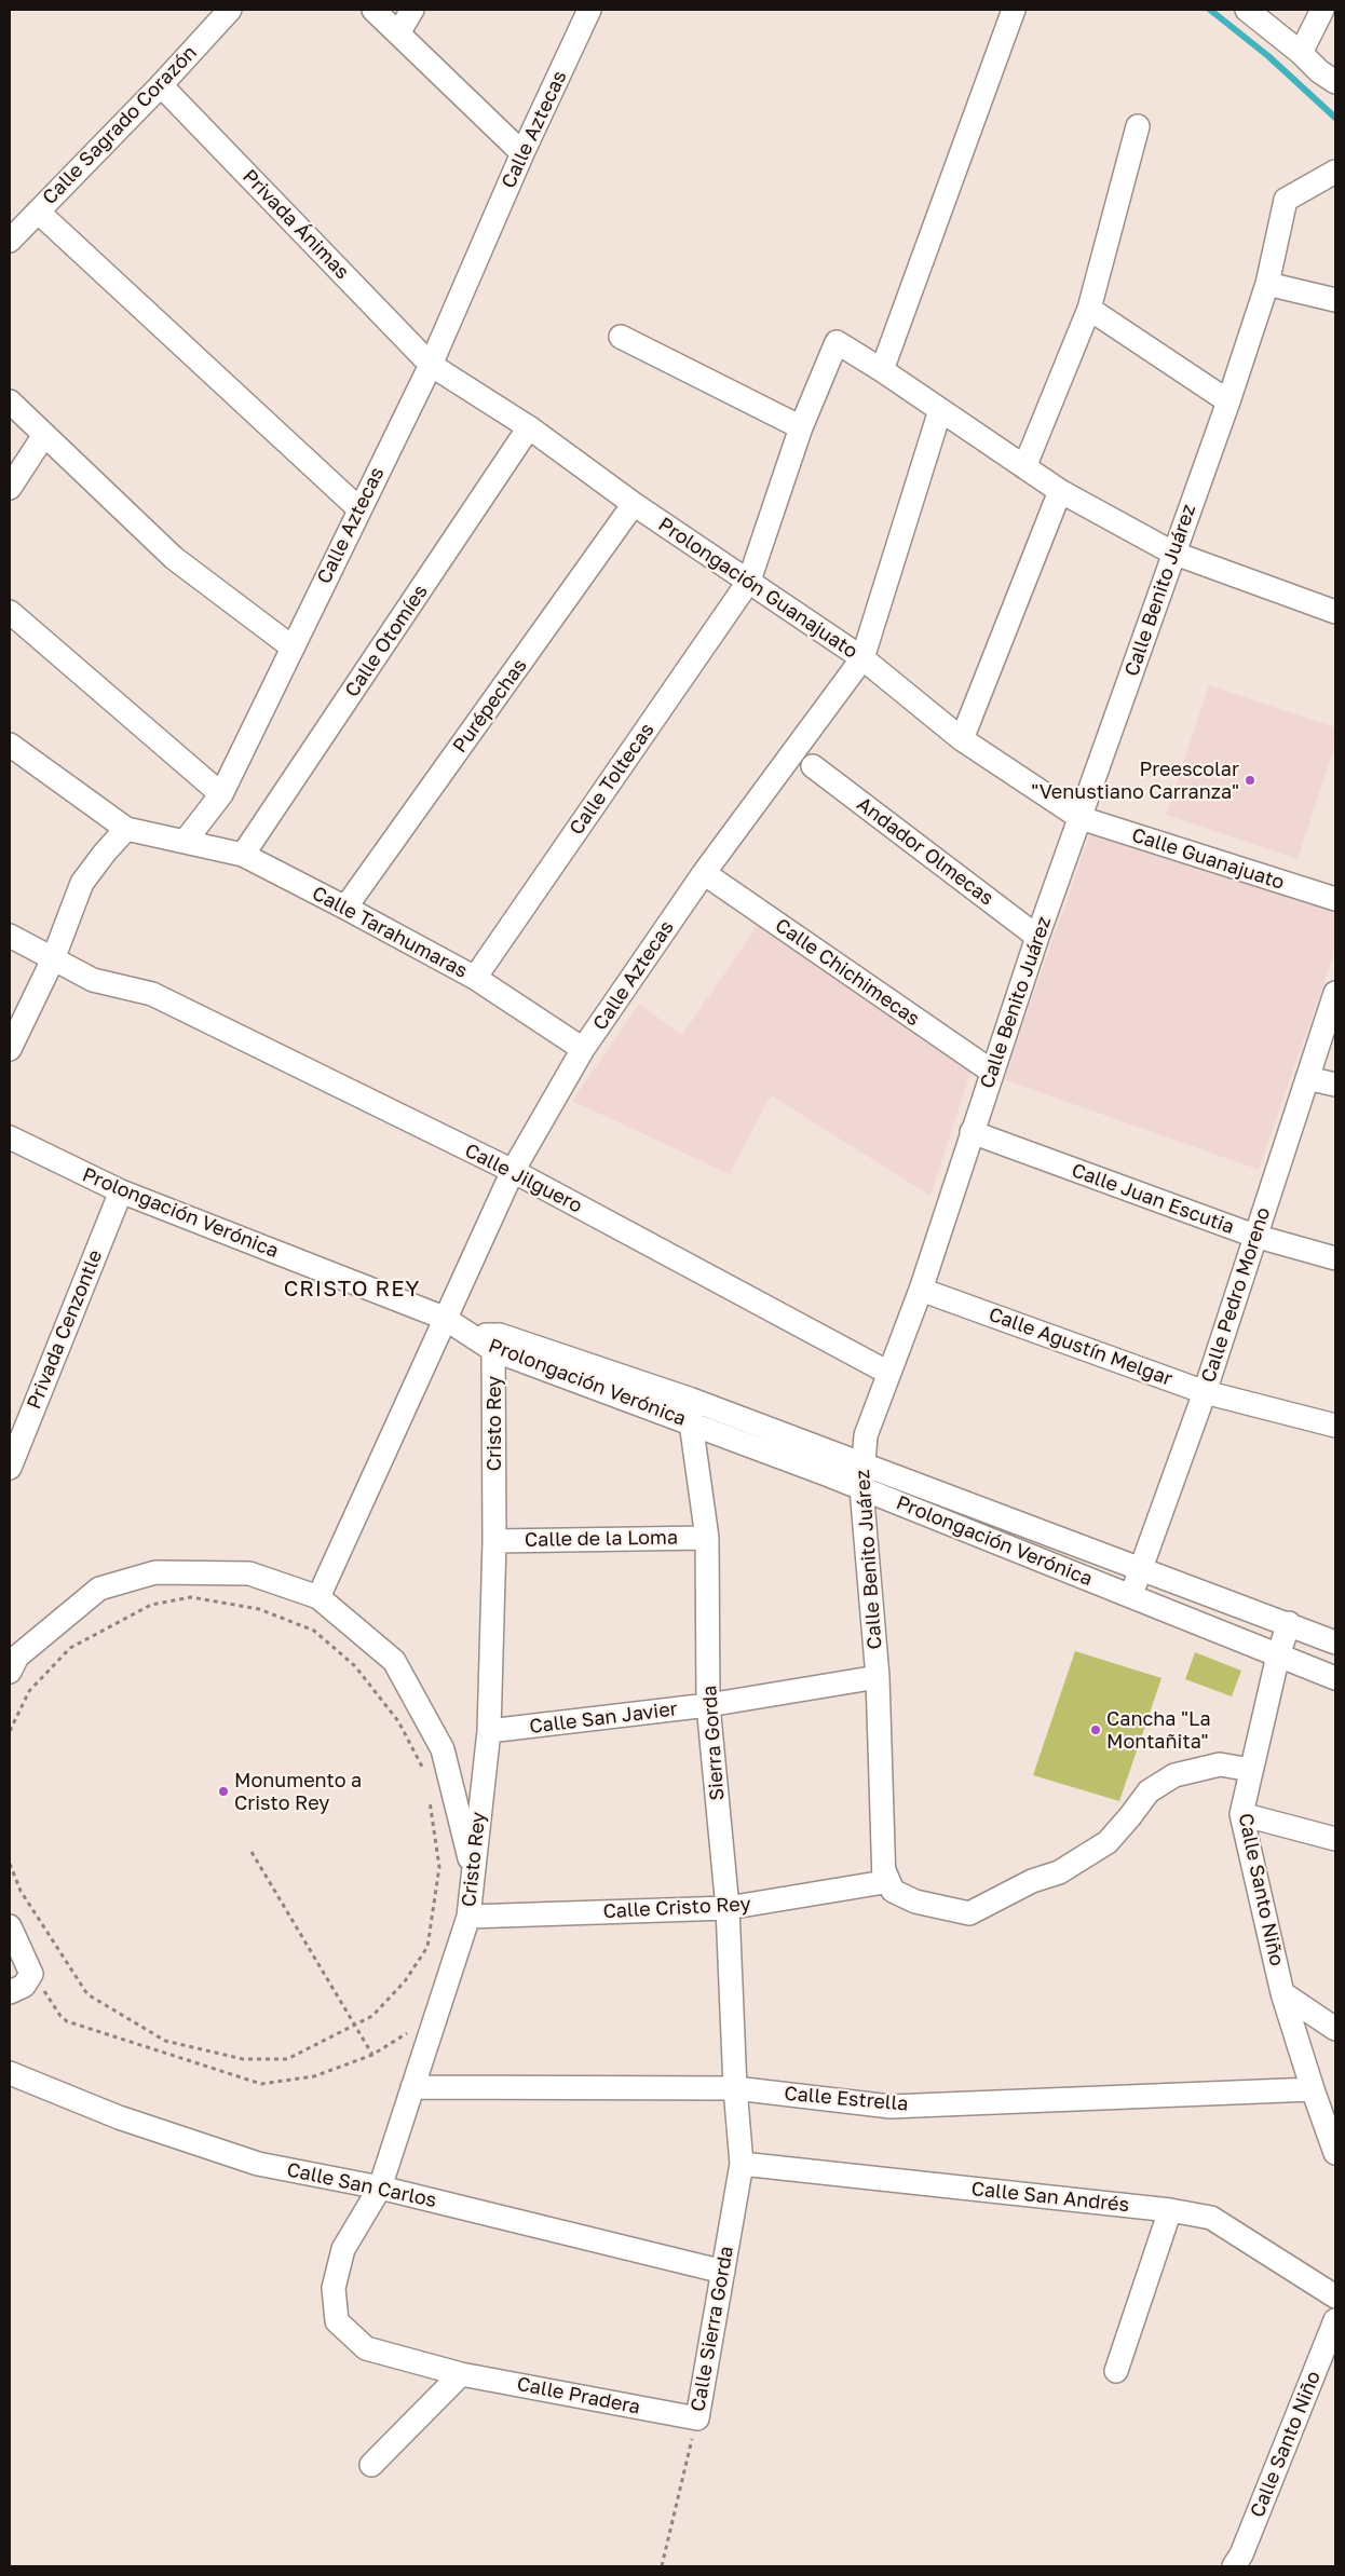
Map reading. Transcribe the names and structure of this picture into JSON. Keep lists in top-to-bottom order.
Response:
{
  "streets": {
    "street": [
      "Calle Sagrado Corazón",
      "Calle Aztecas",
      "Privada Ánimas",
      "Prolongación Guanajuato",
      "Calle Benito Juárez",
      "Calle Otomíes",
      "Purépechas",
      "Calle Toltecas",
      "Andador Olmecas",
      "Calle Guanajuato",
      "Calle Tarahumaras",
      "Calle Chichimecas",
      "Calle Jilguero",
      "Calle Juan Escutia",
      "Prolongación Verónica",
      "Calle Pedro Moreno",
      "Privada Cenzontle",
      "Calle Agustín Melgar",
      "Cristo Rey",
      "Calle de la Loma",
      "Calle San Javier",
      "Sierra Gorda",
      "Calle Santo Niño",
      "Calle Cristo Rey",
      "Calle Estrella",
      "Calle San Carlos",
      "Calle San Andrés",
      "Calle Sierra Gorda",
      "Calle Pradera"
    ]
  },
  "crossings": [
    ["Calle Sagrado Corazón", "Privada Ánimas"],
    ["Calle Aztecas", "Privada Ánimas"],
    ["Calle Aztecas", "Prolongación Guanajuato"],
    ["Calle Aztecas", "Calle Tarahumaras"],
    ["Calle Aztecas", "Calle Chichimecas"],
    ["Calle Aztecas", "Calle Jilguero"],
    ["Calle Aztecas", "Prolongación Verónica"],
    ["Privada Ánimas", "Prolongación Guanajuato"],
    ["Prolongación Guanajuato", "Calle Benito Juárez"],
    ["Prolongación Guanajuato", "Calle Otomíes"],
    ["Prolongación Guanajuato", "Purépechas"],
    ["Prolongación Guanajuato", "Calle Toltecas"],
    ["Prolongación Guanajuato", "Calle Guanajuato"],
    ["Calle Benito Juárez", "Andador Olmecas"],
    ["Calle Benito Juárez", "Calle Guanajuato"],
    ["Calle Benito Juárez", "Calle Chichimecas"],
    ["Calle Benito Juárez", "Calle Jilguero"],
    ["Calle Benito Juárez", "Calle Juan Escutia"],
    ["Calle Benito Juárez", "Prolongación Verónica"],
    ["Calle Benito Juárez", "Calle Agustín Melgar"],
    ["Calle Benito Juárez", "Calle San Javier"],
    ["Calle Benito Juárez", "Calle Cristo Rey"],
    ["Calle Otomíes", "Calle Tarahumaras"],
    ["Purépechas", "Calle Tarahumaras"],
    ["Calle Toltecas", "Calle Tarahumaras"],
    ["Calle Juan Escutia", "Calle Pedro Moreno"],
    ["Prolongación Verónica", "Calle Pedro Moreno"],
    ["Prolongación Verónica", "Privada Cenzontle"],
    ["Prolongación Verónica", "Cristo Rey"],
    ["Prolongación Verónica", "Sierra Gorda"],
    ["Prolongación Verónica", "Calle Santo Niño"],
    ["Calle Pedro Moreno", "Calle Agustín Melgar"],
    ["Cristo Rey", "Calle de la Loma"],
    ["Cristo Rey", "Calle San Javier"],
    ["Cristo Rey", "Calle Cristo Rey"],
    ["Cristo Rey", "Calle Estrella"],
    ["Cristo Rey", "Calle San Carlos"],
    ["Cristo Rey", "Calle Pradera"],
    ["Calle de la Loma", "Sierra Gorda"],
    ["Calle San Javier", "Sierra Gorda"],
    ["Sierra Gorda", "Calle Cristo Rey"],
    ["Sierra Gorda", "Calle Estrella"],
    ["Sierra Gorda", "Calle Sierra Gorda"],
    ["Calle Santo Niño", "Calle Estrella"],
    ["Calle Estrella", "Calle Sierra Gorda"],
    ["Calle San Carlos", "Calle Sierra Gorda"],
    ["Calle San Andrés", "Calle Sierra Gorda"],
    ["Calle Sierra Gorda", "Calle Pradera"]
  ],
  "districts": ["CRISTO REY"],
  "places": ["Preescolar \"Venustiano Carranza\"", "Cancha \"La Montañita\"", "Monumento a Cristo Rey"]
}
